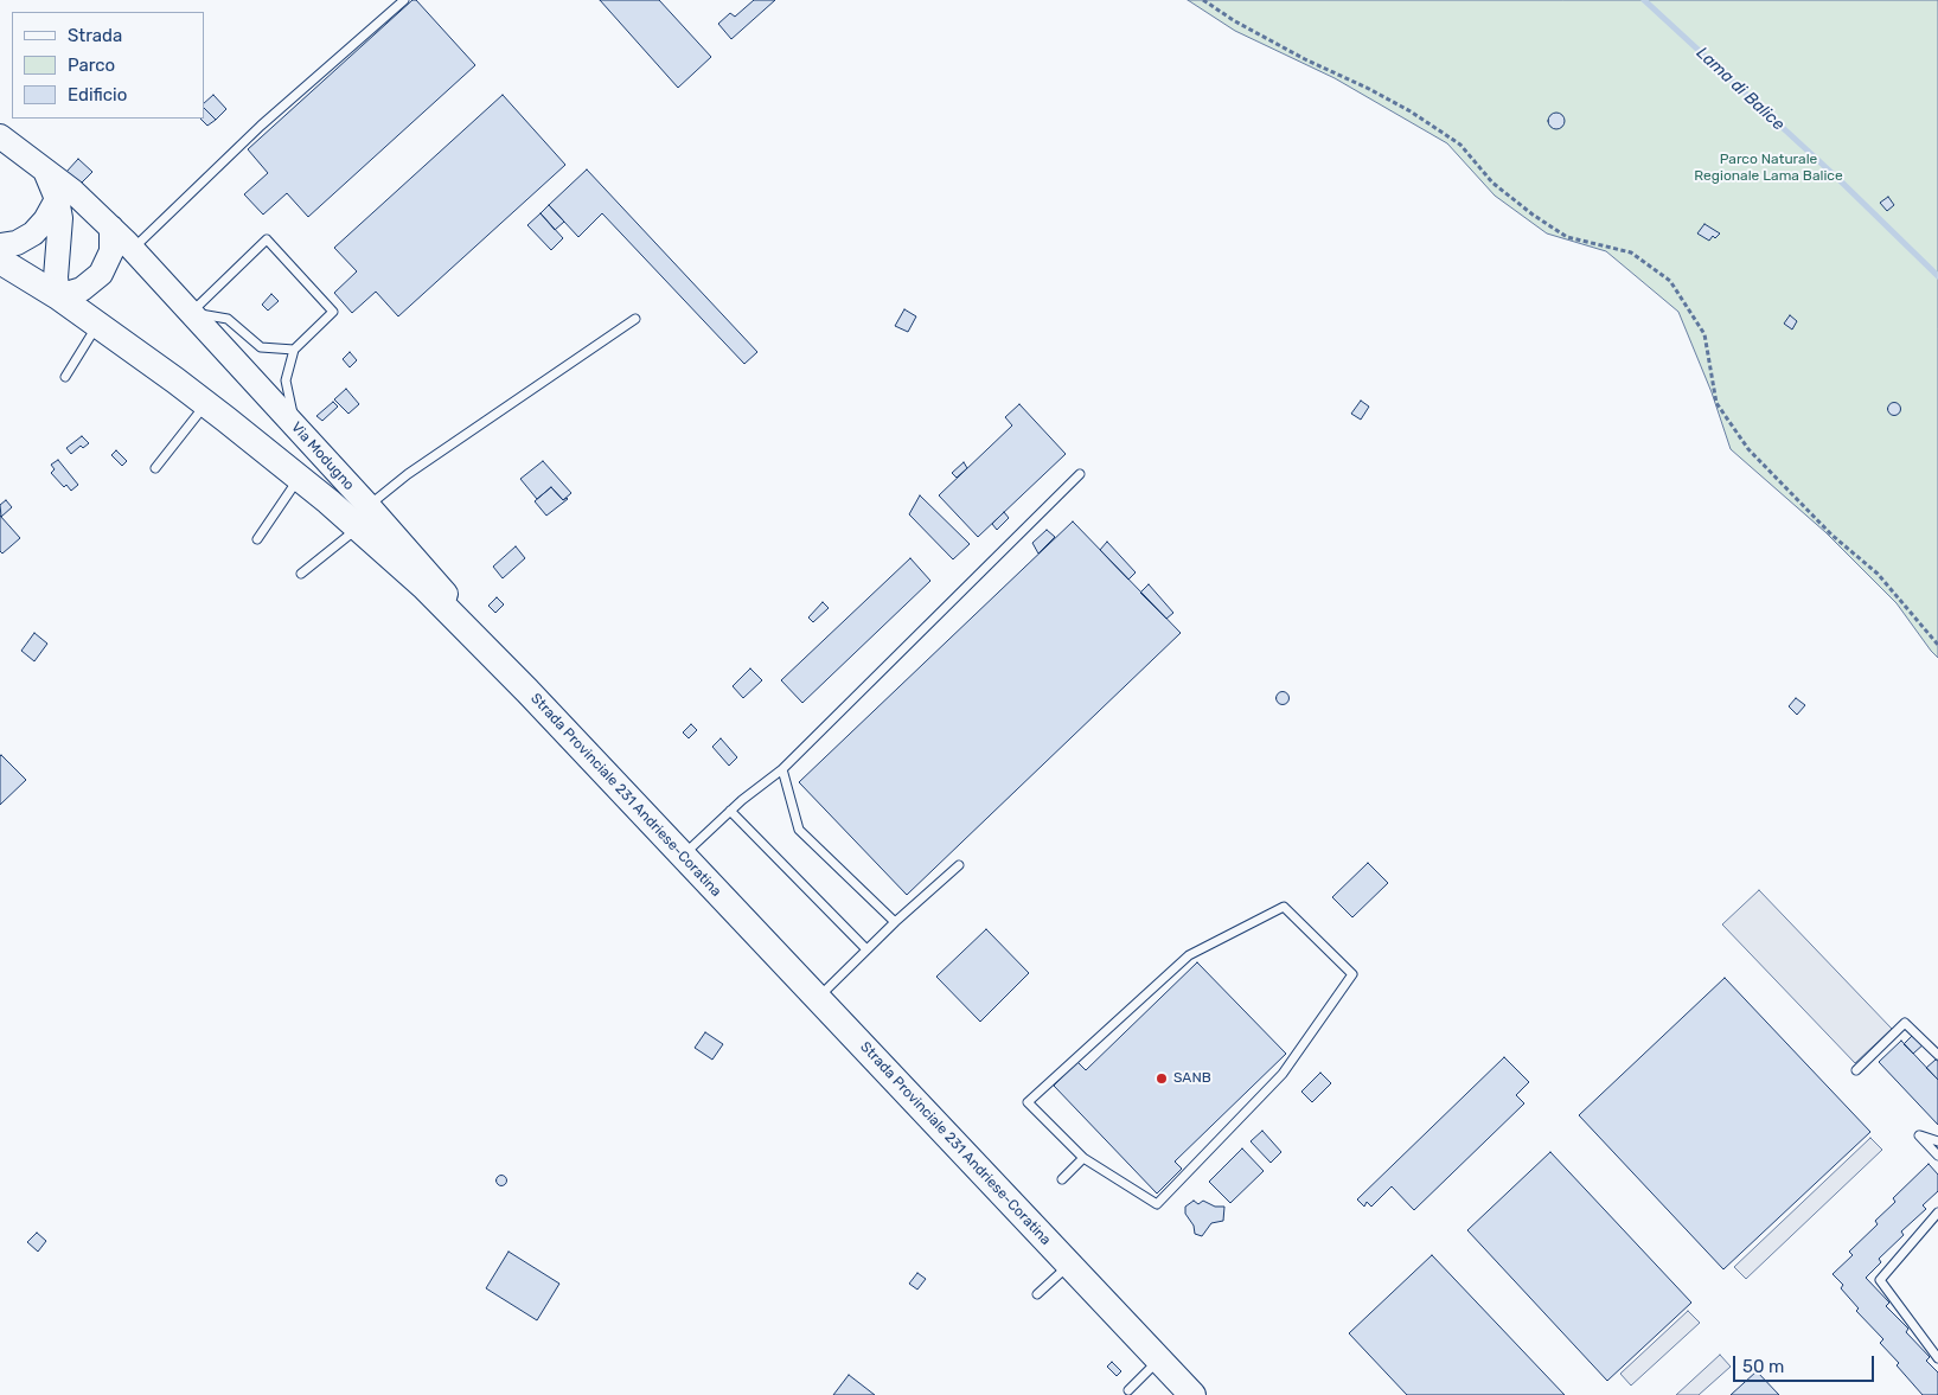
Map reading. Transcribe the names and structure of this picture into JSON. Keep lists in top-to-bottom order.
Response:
{
  "streets": {
    "main road": ["Strada Provinciale 231 Andriese-Coratina"],
    "street": ["Via Modugno"]
  },
  "crossings": [
    ["Via Modugno", "Strada Provinciale 231 Andriese-Coratina"]
  ],
  "water": ["Lama di Balice"],
  "parks": ["Parco Naturale Regionale Lama Balice"],
  "places": ["SANB"],
  "legend": ["Strada", "Parco", "Edificio"],
  "scale_bar": "50 m"
}
